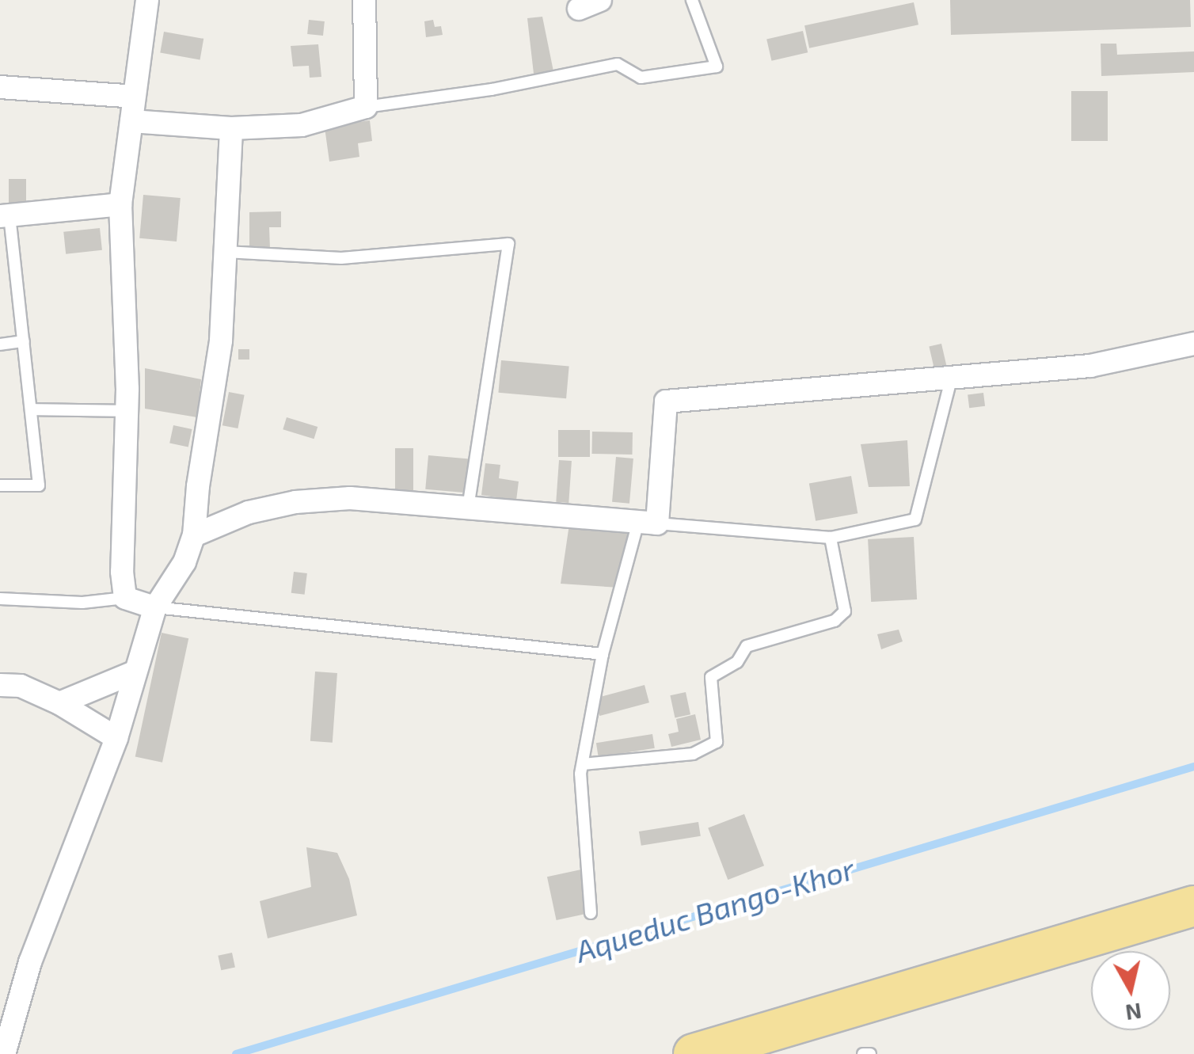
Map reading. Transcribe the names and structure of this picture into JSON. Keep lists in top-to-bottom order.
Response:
{
  "water": ["Aqueduc Bango-Khor"],
  "north": "bottom"
}
